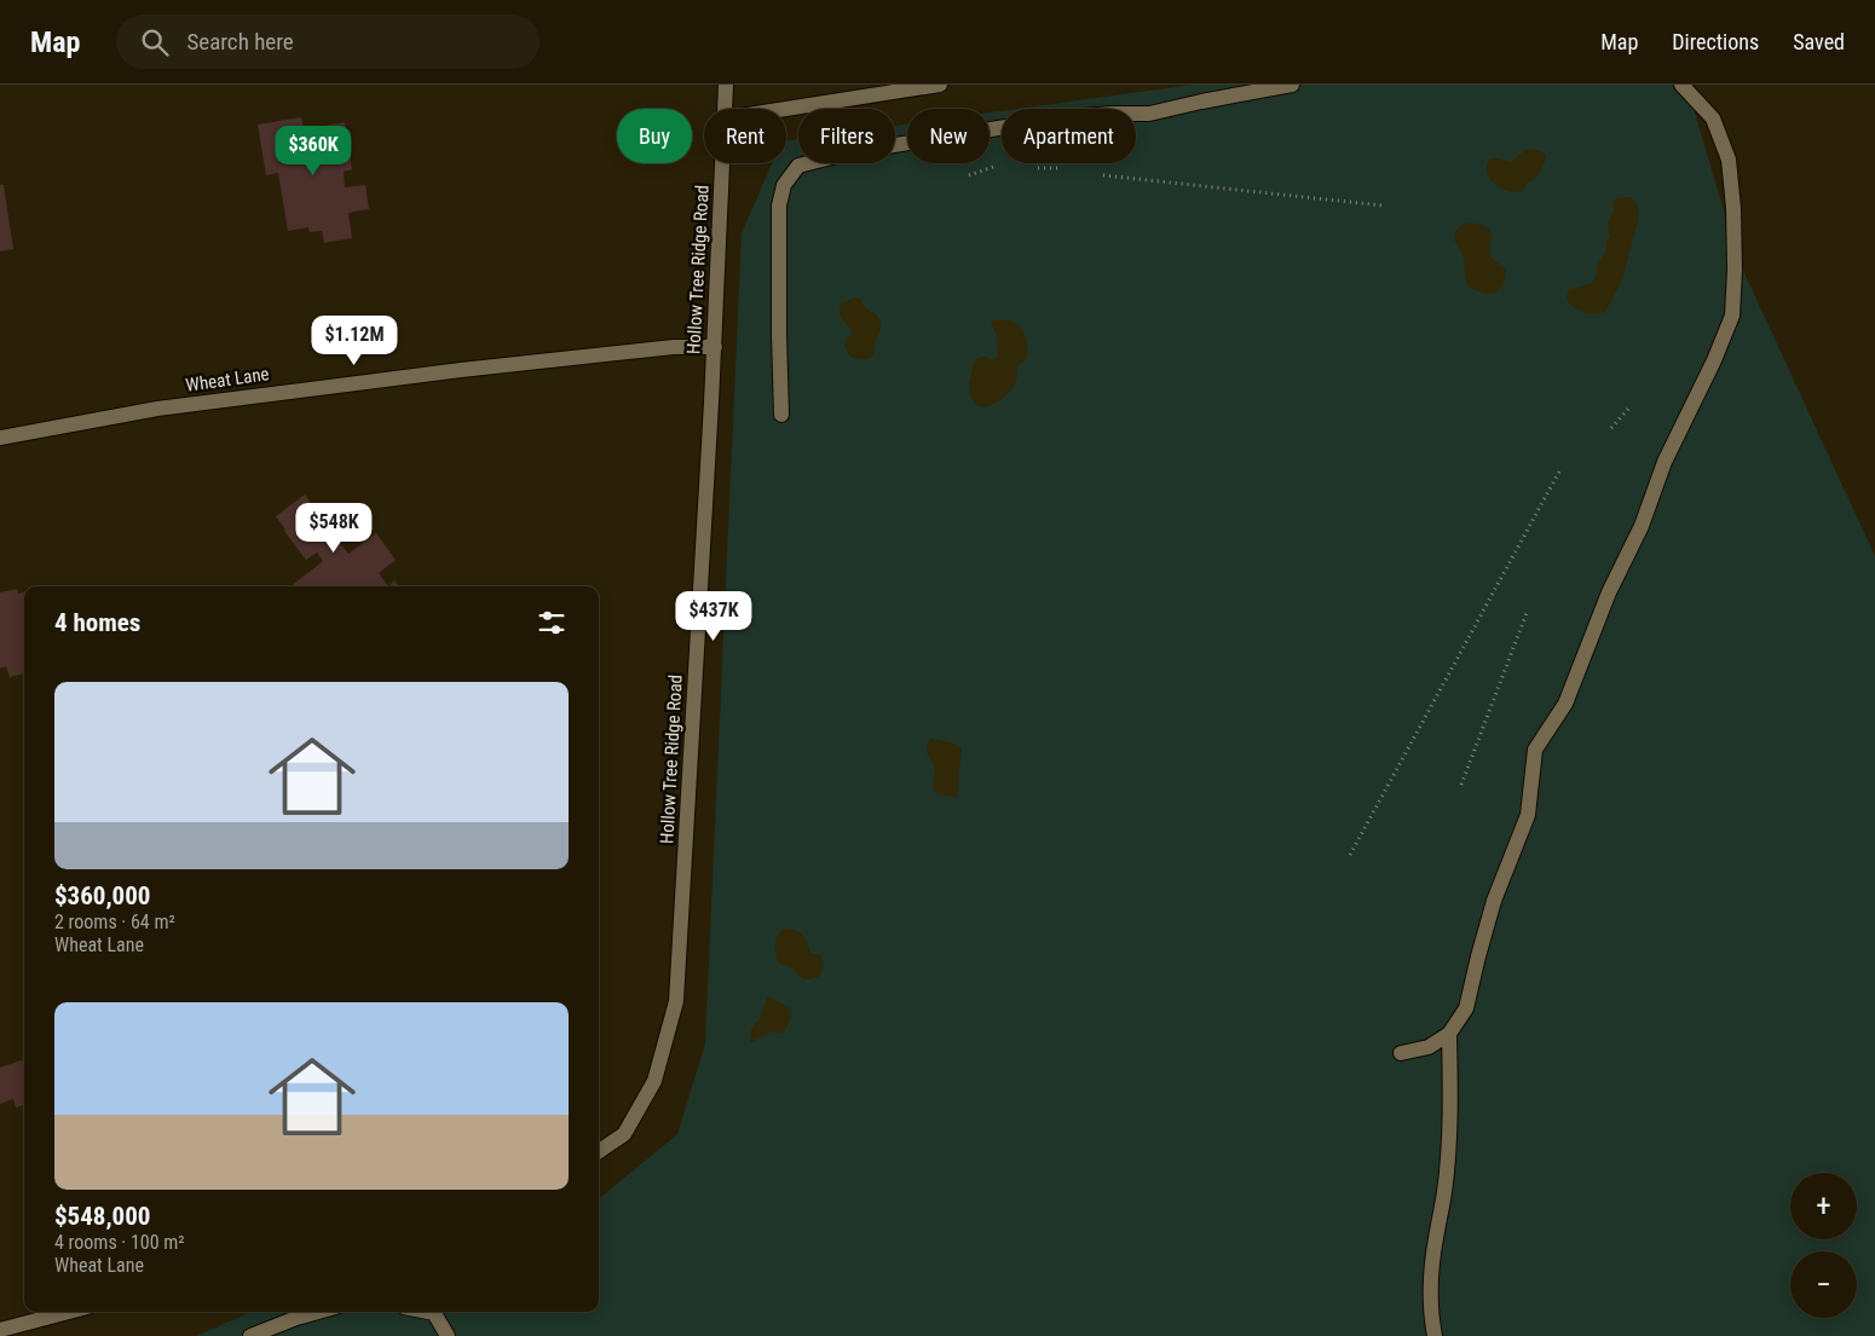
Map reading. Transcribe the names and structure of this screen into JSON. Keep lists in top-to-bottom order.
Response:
{
  "streets": {
    "street": ["Hollow Tree Ridge Road", "Wheat Lane"]
  },
  "crossings": [
    ["Hollow Tree Ridge Road", "Wheat Lane"]
  ],
  "page": {
    "header": "Map",
    "search": "Search here",
    "nav": ["Map", "Directions", "Saved"],
    "chip": [
      "Buy",
      "Rent",
      "Filters",
      "New",
      "Apartment"
    ],
    "price": [
      "$360K",
      "$1.12M",
      "$548K",
      "$437K"
    ],
    "heading": "4 homes",
    "list": [
      {
        "name": "$360,000",
        "note": "2 rooms · 64 m² · Wheat Lane"
      },
      {
        "name": "$548,000",
        "note": "4 rooms · 100 m² · Wheat Lane"
      }
    ],
    "map_buttons": ["+", "−"]
  }
}
